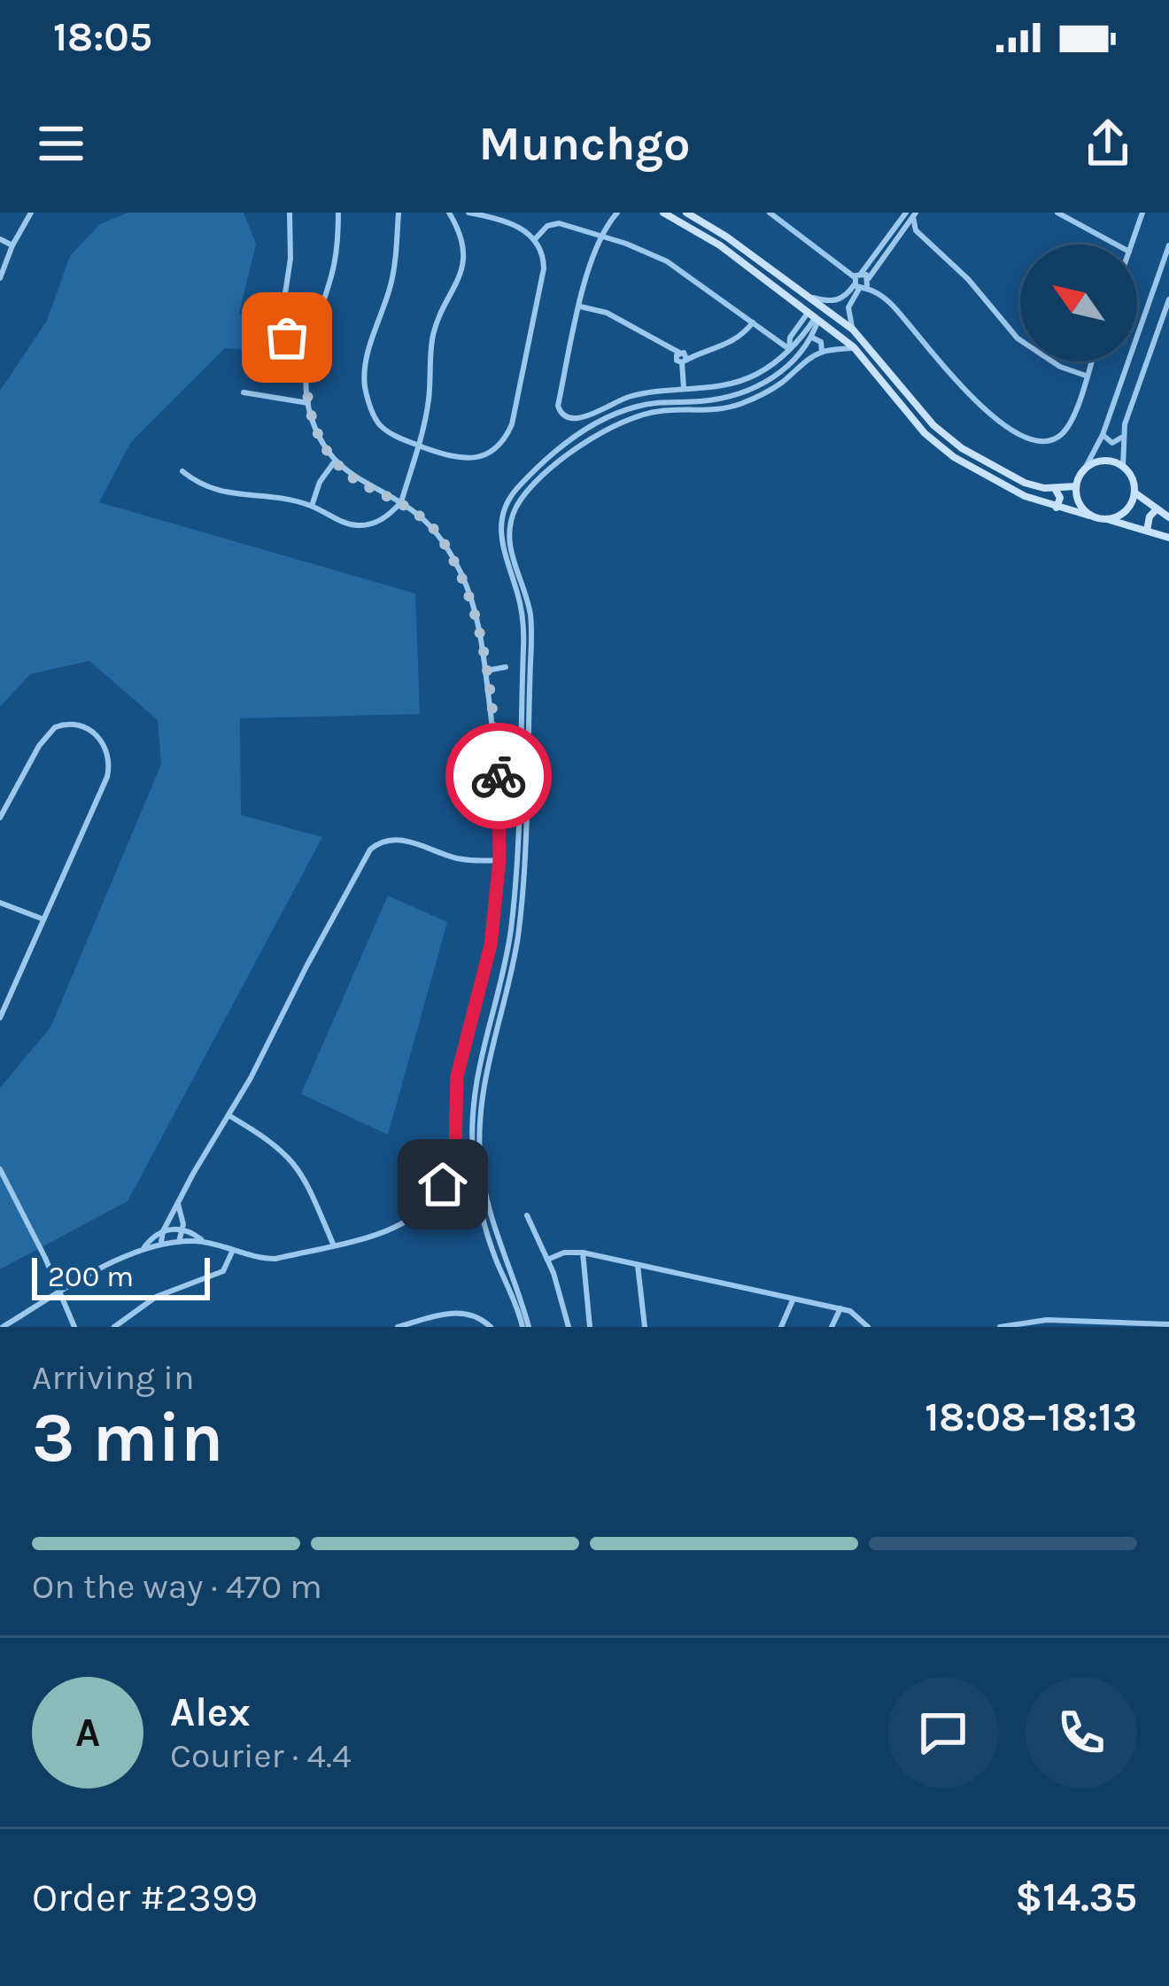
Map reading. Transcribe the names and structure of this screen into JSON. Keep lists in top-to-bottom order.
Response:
{
  "scale_bar": "200 m",
  "north": "top left",
  "page": {
    "status": "18:05",
    "header": "Munchgo",
    "scale": "200 m",
    "heading": ["3 min", "Arriving in", "18:08–18:13"],
    "panel": [
      "Alex",
      "Courier · 4.4",
      "Order #2399",
      "$14.35"
    ],
    "bar": "On the way · 470 m",
    "round": "A"
  }
}
